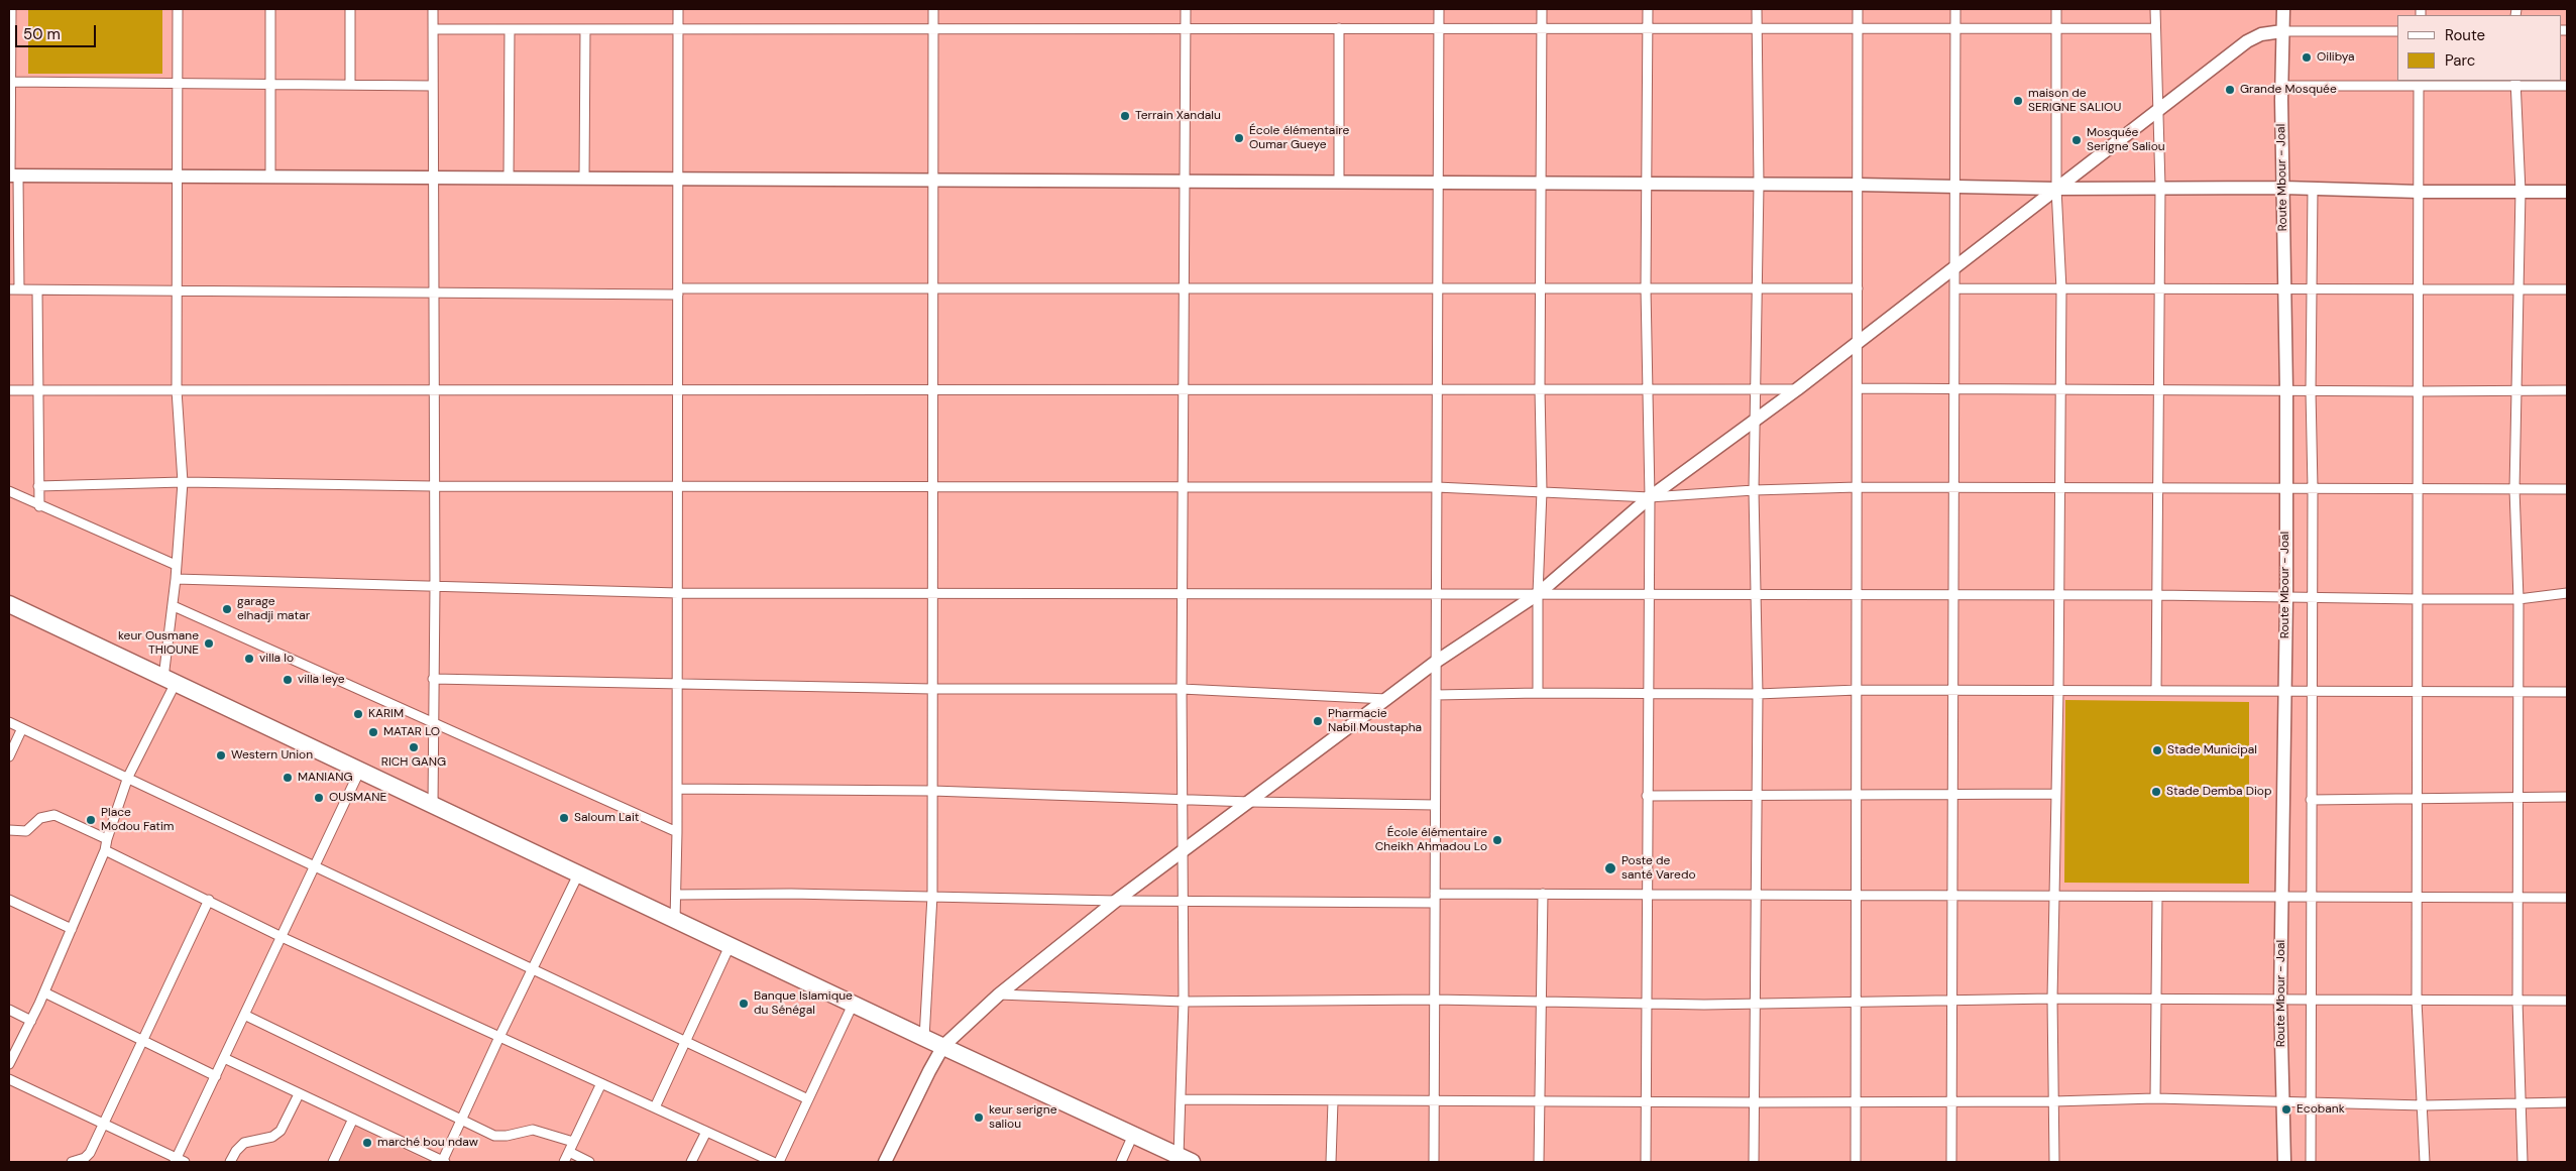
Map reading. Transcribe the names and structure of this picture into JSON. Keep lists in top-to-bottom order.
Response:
{
  "streets": {
    "main road": ["Route Mbour - Joal"]
  },
  "places": [
    "Oilibya",
    "Grande Mosquée",
    "maison de SERIGNE SALIOU",
    "Terrain Xandalu",
    "École élémentaire Oumar Gueye",
    "Mosquée Serigne Saliou",
    "garage elhadji matar",
    "keur Ousmane THIOUNE",
    "villa lo",
    "villa leye",
    "KARIM",
    "Pharmacie Nabil Moustapha",
    "MATAR LO",
    "RICH GANG",
    "Stade Municipal",
    "Western Union",
    "MANIANG",
    "Stade Demba Diop",
    "OUSMANE",
    "Saloum Lait",
    "Place Modou Fatim",
    "École élémentaire Cheikh Ahmadou Lo",
    "Poste de santé Varedo",
    "Banque Islamique du Sénégal",
    "Ecobank",
    "keur serigne saliou",
    "marché bou ndaw"
  ],
  "legend": ["Route", "Parc"],
  "scale_bar": "50 m"
}
